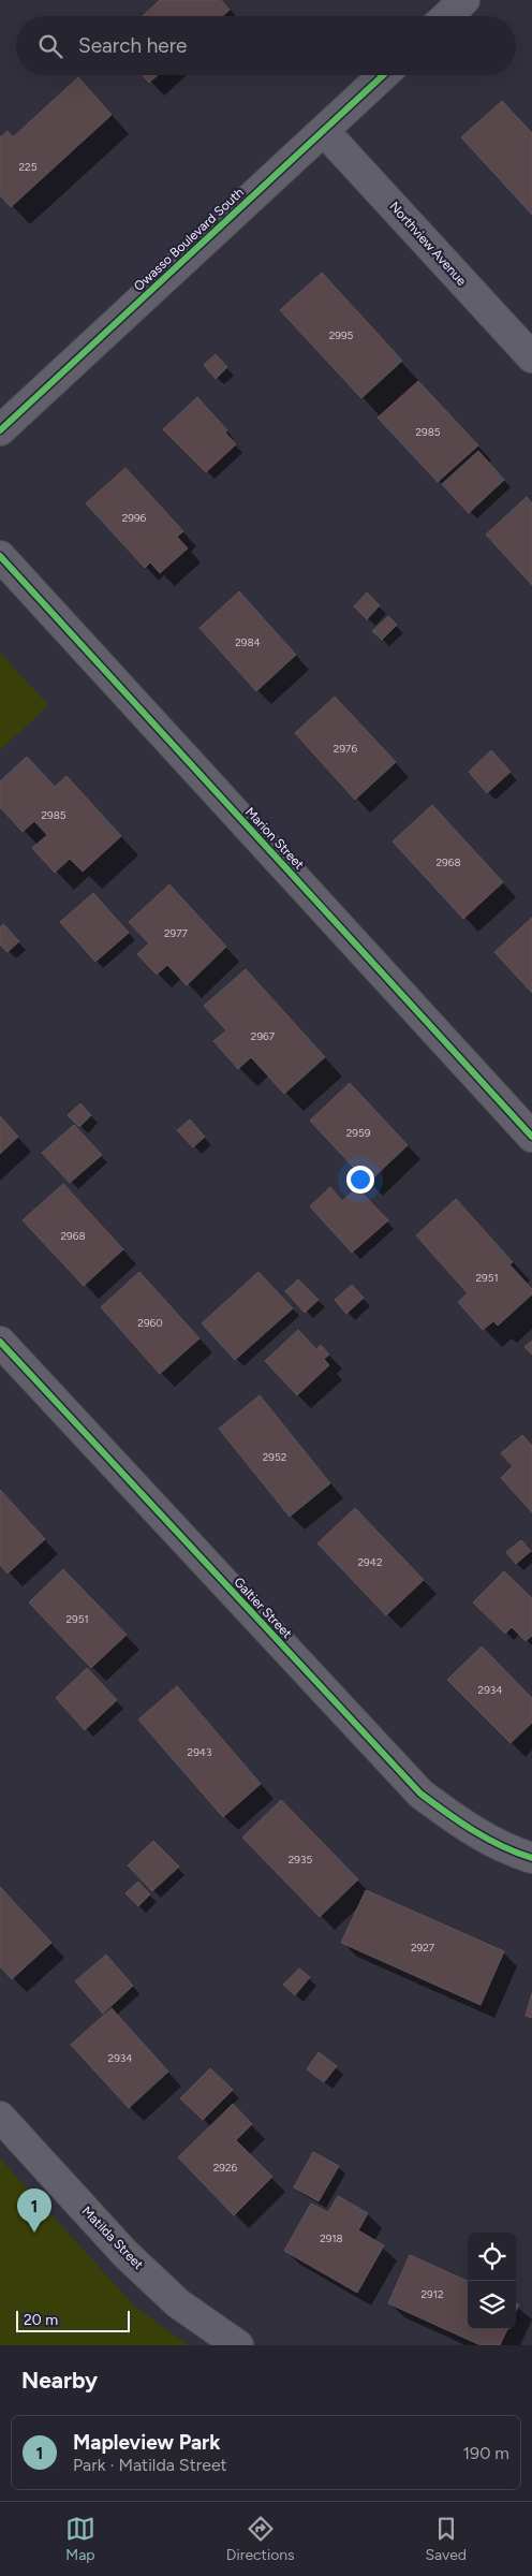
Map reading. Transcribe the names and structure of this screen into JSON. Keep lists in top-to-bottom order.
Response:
{
  "streets": {
    "street": [
      "Owasso Boulevard South",
      "Northview Avenue",
      "Marion Street",
      "Galtier Street",
      "Matilda Street"
    ]
  },
  "crossings": [
    ["Owasso Boulevard South", "Northview Avenue"]
  ],
  "house_numbers": [
    "225",
    "2995",
    "2985",
    "2996",
    "2984",
    "2976",
    "2985",
    "2968",
    "2977",
    "2967",
    "2959",
    "2968",
    "2951",
    "2960",
    "2952",
    "2942",
    "2951",
    "2934",
    "2943",
    "2935",
    "2927",
    "2934",
    "2926",
    "2918",
    "2912"
  ],
  "scale_bar": "20 m",
  "page": {
    "search": "Search here",
    "pins": "1",
    "scale": "20 m",
    "heading": "Nearby",
    "list": [
      {
        "mark": "1",
        "name": "Mapleview Park",
        "note": "Park · Matilda Street",
        "value": "190 m"
      }
    ],
    "nav": ["Map", "Directions", "Saved"]
  }
}
